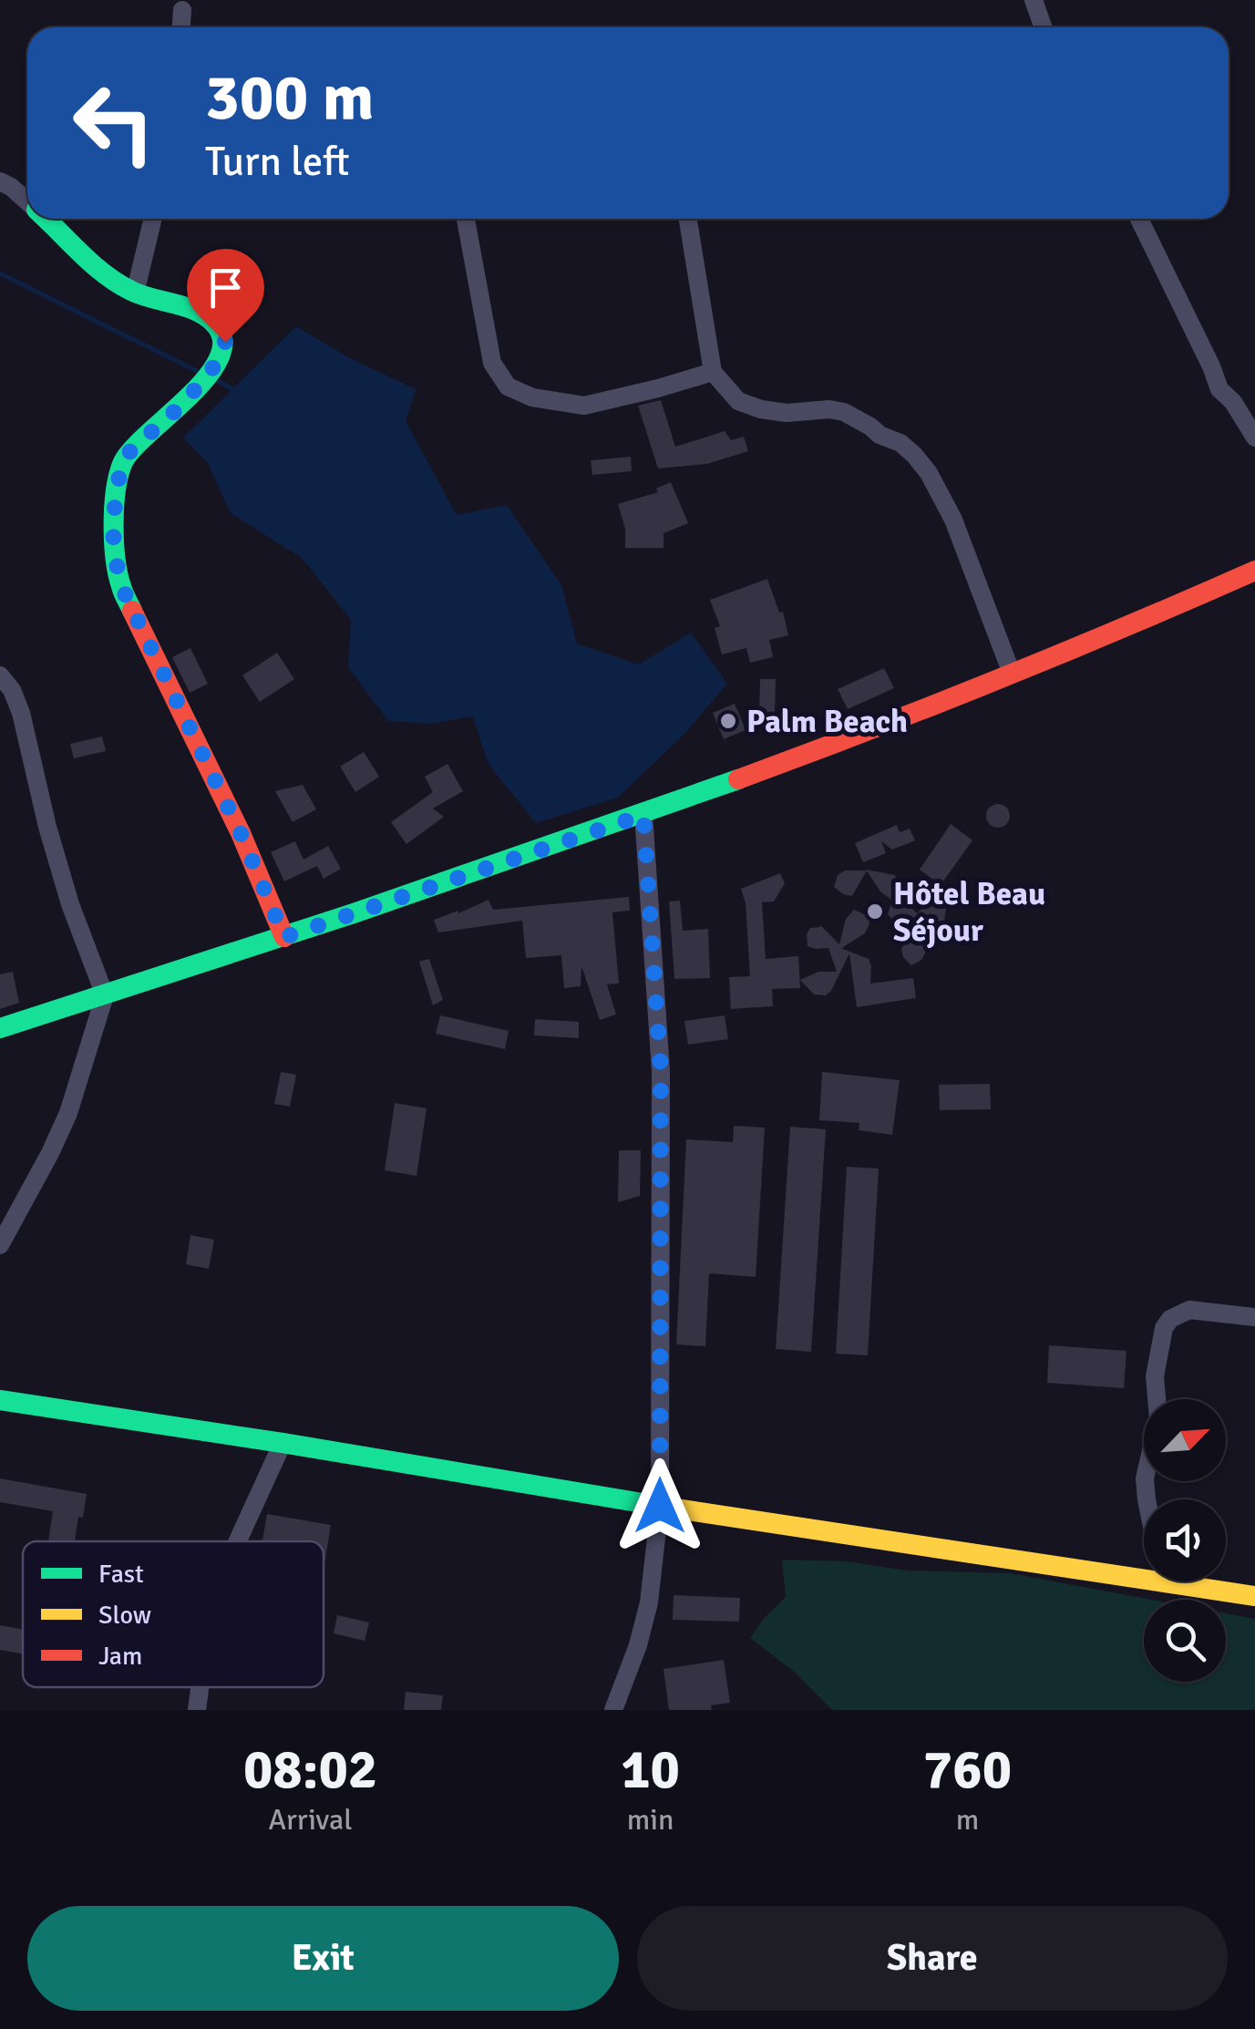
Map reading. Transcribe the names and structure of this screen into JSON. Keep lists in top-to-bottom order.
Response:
{
  "places": ["Palm Beach", "Hôtel Beau Séjour"],
  "legend": ["Fast", "Slow", "Jam"],
  "north": "top right",
  "page": {
    "turn": ["300 m", "Turn left"],
    "eta": [
      "08:02",
      "Arrival",
      "10",
      "min",
      "760",
      "m"
    ],
    "buttons": ["Exit", "Share"]
  }
}
